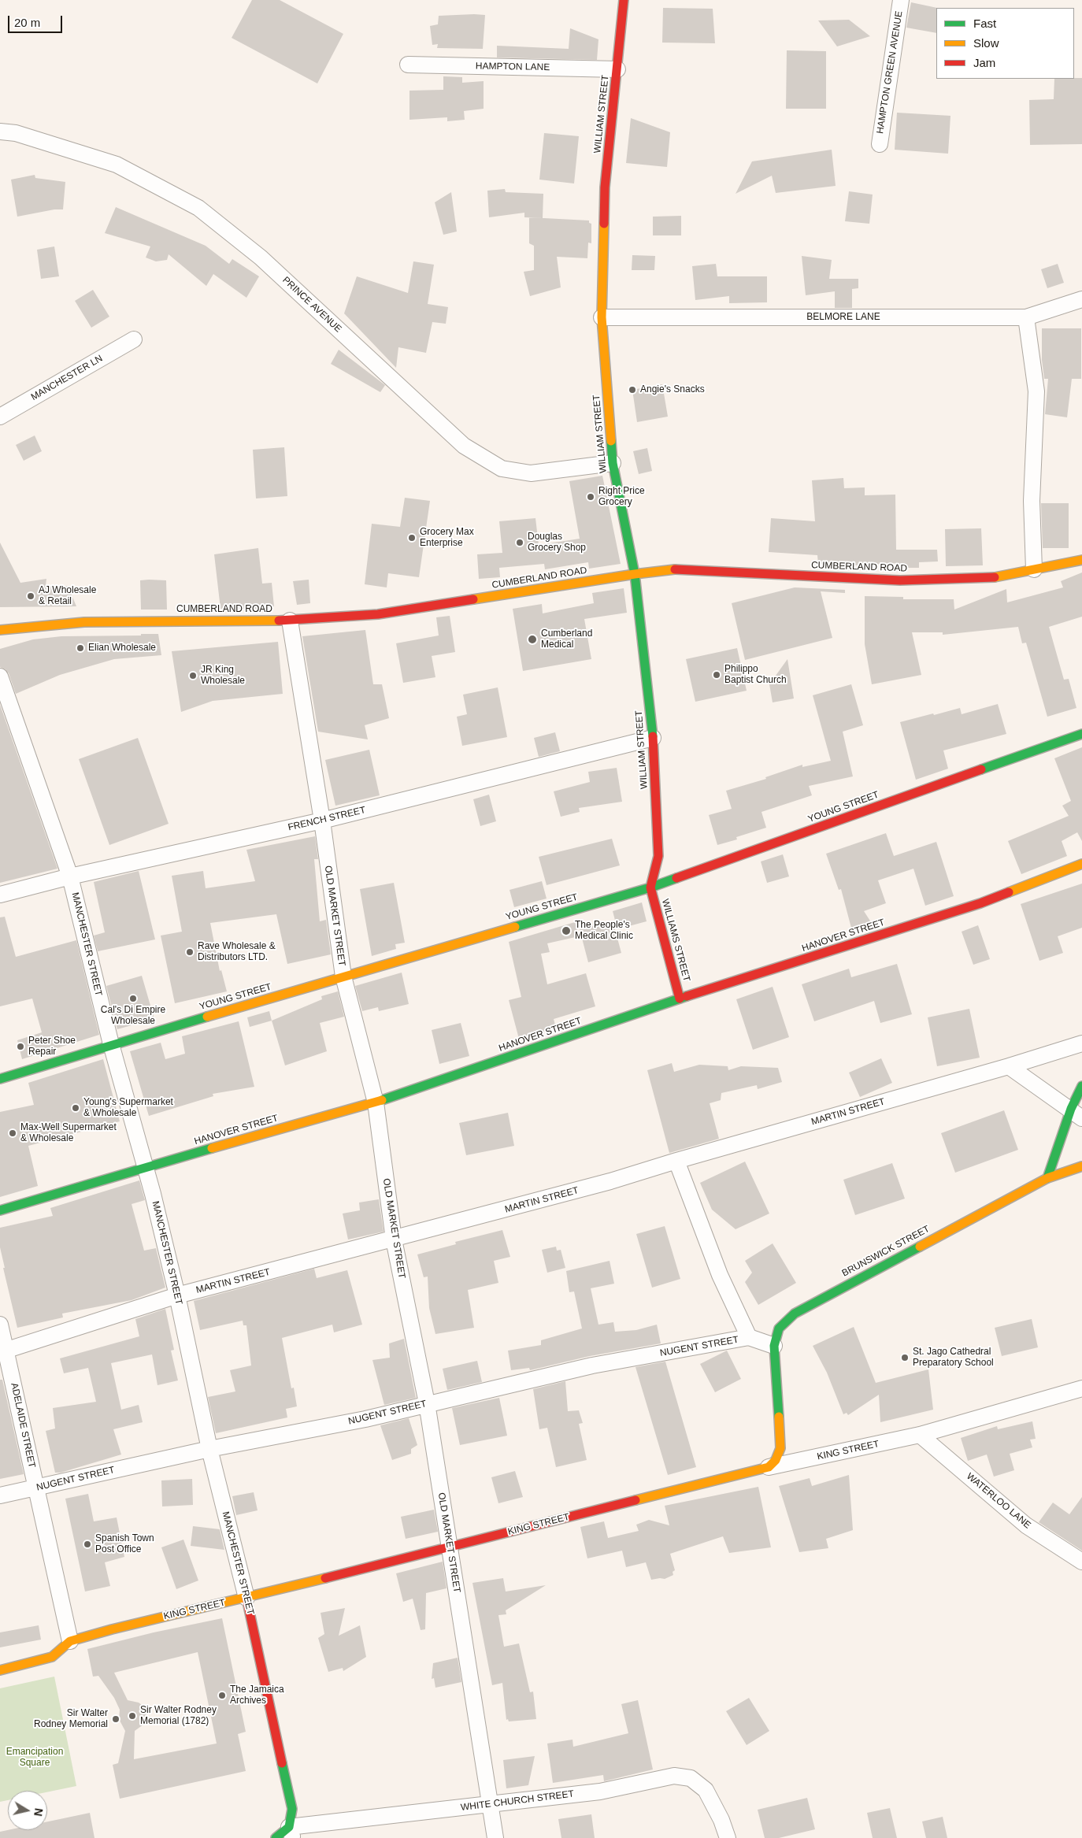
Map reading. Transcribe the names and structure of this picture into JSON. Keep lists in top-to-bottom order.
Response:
{
  "streets": {
    "street": [
      "HAMPTON LANE",
      "HAMPTON GREEN AVENUE",
      "WILLIAM STREET",
      "PRINCE AVENUE",
      "BELMORE LANE",
      "MANCHESTER LN",
      "CUMBERLAND ROAD",
      "YOUNG STREET",
      "FRENCH STREET",
      "OLD MARKET STREET",
      "HANOVER STREET",
      "WILLIAMS STREET",
      "MANCHESTER STREET",
      "MARTIN STREET",
      "BRUNSWICK STREET",
      "NUGENT STREET",
      "ADELAIDE STREET",
      "KING STREET",
      "WATERLOO LANE",
      "WHITE CHURCH STREET"
    ]
  },
  "crossings": [
    ["HAMPTON LANE", "WILLIAM STREET"],
    ["WILLIAM STREET", "PRINCE AVENUE"],
    ["WILLIAM STREET", "BELMORE LANE"],
    ["WILLIAM STREET", "CUMBERLAND ROAD"],
    ["WILLIAM STREET", "YOUNG STREET"],
    ["WILLIAM STREET", "FRENCH STREET"],
    ["WILLIAM STREET", "WILLIAMS STREET"],
    ["CUMBERLAND ROAD", "OLD MARKET STREET"],
    ["YOUNG STREET", "OLD MARKET STREET"],
    ["YOUNG STREET", "WILLIAMS STREET"],
    ["YOUNG STREET", "MANCHESTER STREET"],
    ["FRENCH STREET", "OLD MARKET STREET"],
    ["FRENCH STREET", "MANCHESTER STREET"],
    ["OLD MARKET STREET", "HANOVER STREET"],
    ["OLD MARKET STREET", "MARTIN STREET"],
    ["OLD MARKET STREET", "NUGENT STREET"],
    ["OLD MARKET STREET", "KING STREET"],
    ["OLD MARKET STREET", "WHITE CHURCH STREET"],
    ["HANOVER STREET", "WILLIAMS STREET"],
    ["HANOVER STREET", "MANCHESTER STREET"],
    ["MANCHESTER STREET", "MARTIN STREET"],
    ["MANCHESTER STREET", "NUGENT STREET"],
    ["MANCHESTER STREET", "KING STREET"],
    ["MANCHESTER STREET", "WHITE CHURCH STREET"],
    ["MARTIN STREET", "ADELAIDE STREET"],
    ["BRUNSWICK STREET", "NUGENT STREET"],
    ["BRUNSWICK STREET", "KING STREET"],
    ["NUGENT STREET", "ADELAIDE STREET"],
    ["ADELAIDE STREET", "KING STREET"],
    ["KING STREET", "WATERLOO LANE"]
  ],
  "parks": ["Emancipation Square"],
  "places": [
    "Angie's Snacks",
    "Right Price Grocery",
    "Grocery Max Enterprise",
    "Douglas Grocery Shop",
    "AJ Wholesale & Retail",
    "Cumberland Medical",
    "Elian Wholesale",
    "Philippo Baptist Church",
    "JR King Wholesale",
    "The People's Medical Clinic",
    "Rave Wholesale & Distributors LTD.",
    "Cal's Di Empire Wholesale",
    "Peter Shoe Repair",
    "Young's Supermarket & Wholesale",
    "Max-Well Supermarket & Wholesale",
    "St. Jago Cathedral Preparatory School",
    "Spanish Town Post Office",
    "The Jamaica Archives",
    "Sir Walter Rodney Memorial (1782)",
    "Sir Walter Rodney Memorial"
  ],
  "legend": ["Fast", "Slow", "Jam"],
  "scale_bar": "20 m",
  "north": "right"
}
